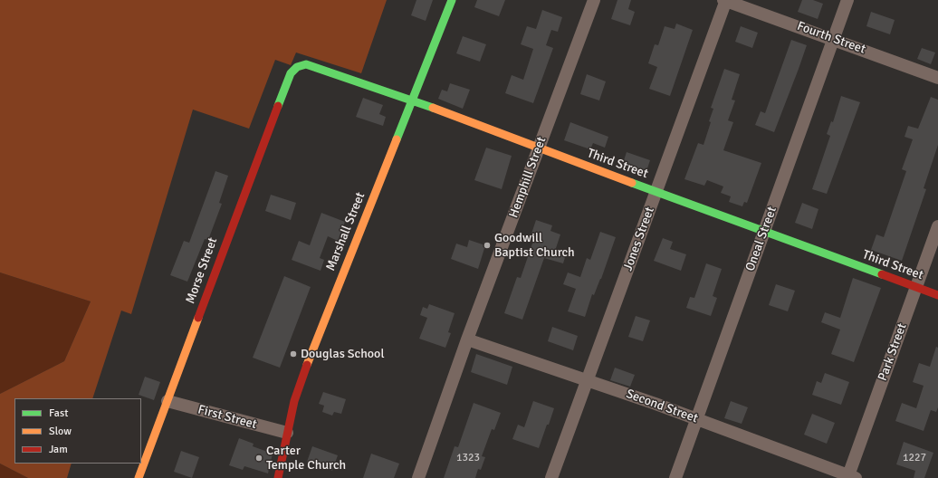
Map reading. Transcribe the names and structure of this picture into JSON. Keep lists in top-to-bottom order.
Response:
{
  "streets": {
    "street": [
      "Fourth Street",
      "Third Street",
      "Hemphill Street",
      "Marshall Street",
      "Jones Street",
      "Oneal Street",
      "Morse Street",
      "Park Street",
      "Second Street",
      "First Street"
    ]
  },
  "crossings": [
    ["Fourth Street", "Jones Street"],
    ["Fourth Street", "Oneal Street"],
    ["Third Street", "Hemphill Street"],
    ["Third Street", "Marshall Street"],
    ["Third Street", "Jones Street"],
    ["Third Street", "Oneal Street"],
    ["Third Street", "Morse Street"],
    ["Third Street", "Park Street"],
    ["Hemphill Street", "Second Street"],
    ["Marshall Street", "First Street"],
    ["Jones Street", "Second Street"],
    ["Oneal Street", "Second Street"],
    ["Morse Street", "First Street"],
    ["Park Street", "Second Street"]
  ],
  "places": ["Goodwill Baptist Church", "Douglas School", "Carter Temple Church"],
  "house_numbers": ["1323", "1227"],
  "legend": ["Fast", "Slow", "Jam"]
}
